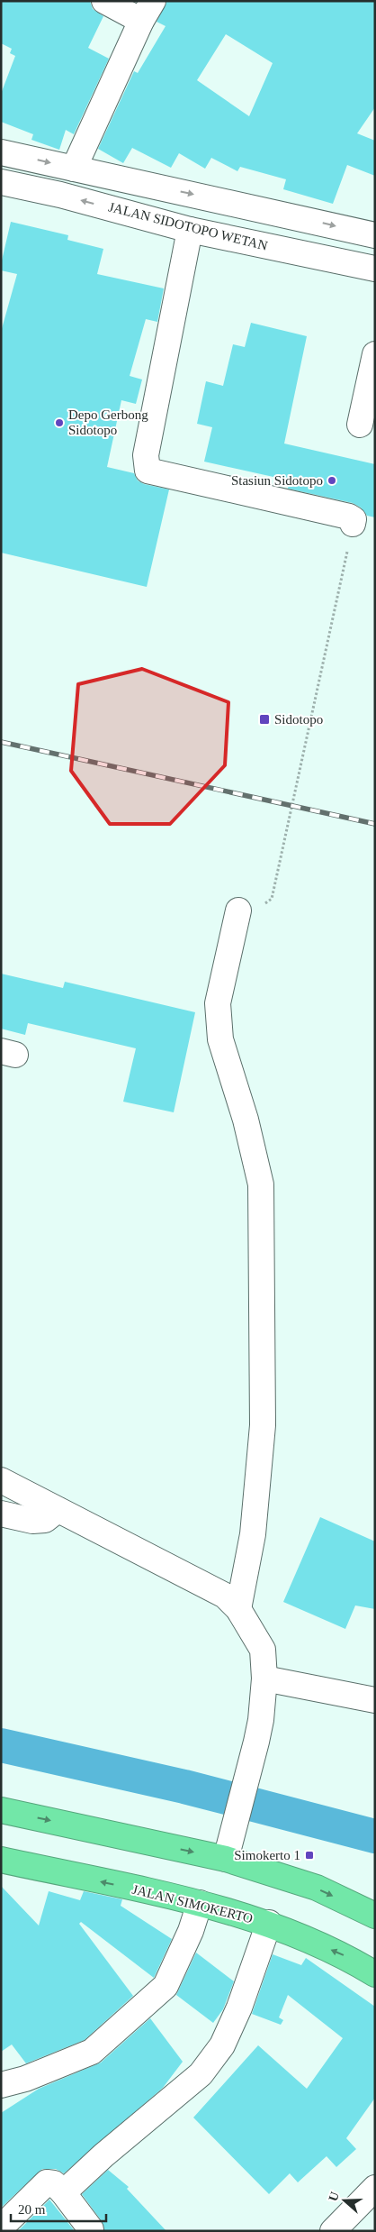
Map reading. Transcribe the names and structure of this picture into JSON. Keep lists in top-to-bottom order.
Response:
{
  "streets": {
    "highway": ["JALAN SIMOKERTO"],
    "street": ["JALAN SIDOTOPO WETAN"]
  },
  "places": {
    "other": ["Depo Gerbong Sidotopo", "Stasiun Sidotopo"],
    "transit": ["Sidotopo", "Simokerto 1"]
  },
  "scale_bar": "20 m",
  "north": "left"
}
